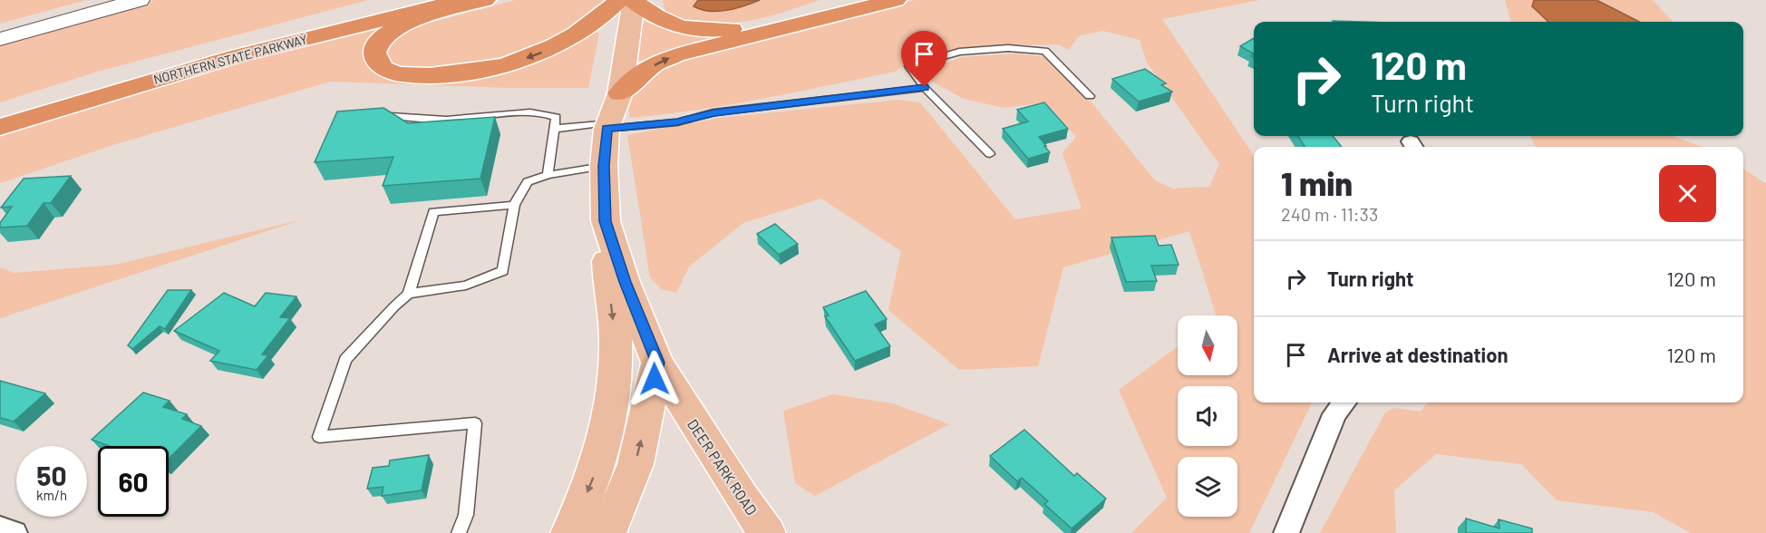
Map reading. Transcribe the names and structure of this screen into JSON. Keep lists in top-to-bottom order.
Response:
{
  "streets": {
    "highway": ["NORTHERN STATE PARKWAY"],
    "main road": ["DEER PARK ROAD"]
  },
  "north": "bottom",
  "page": {
    "turn": ["120 m", "Turn right"],
    "heading": ["1 min", "240 m · 11:33"],
    "list": [
      {
        "name": "Turn right",
        "value": "120 m"
      },
      {
        "name": "Arrive at destination",
        "value": "120 m"
      }
    ],
    "speed": "50 km/h",
    "limit": "60"
  }
}
